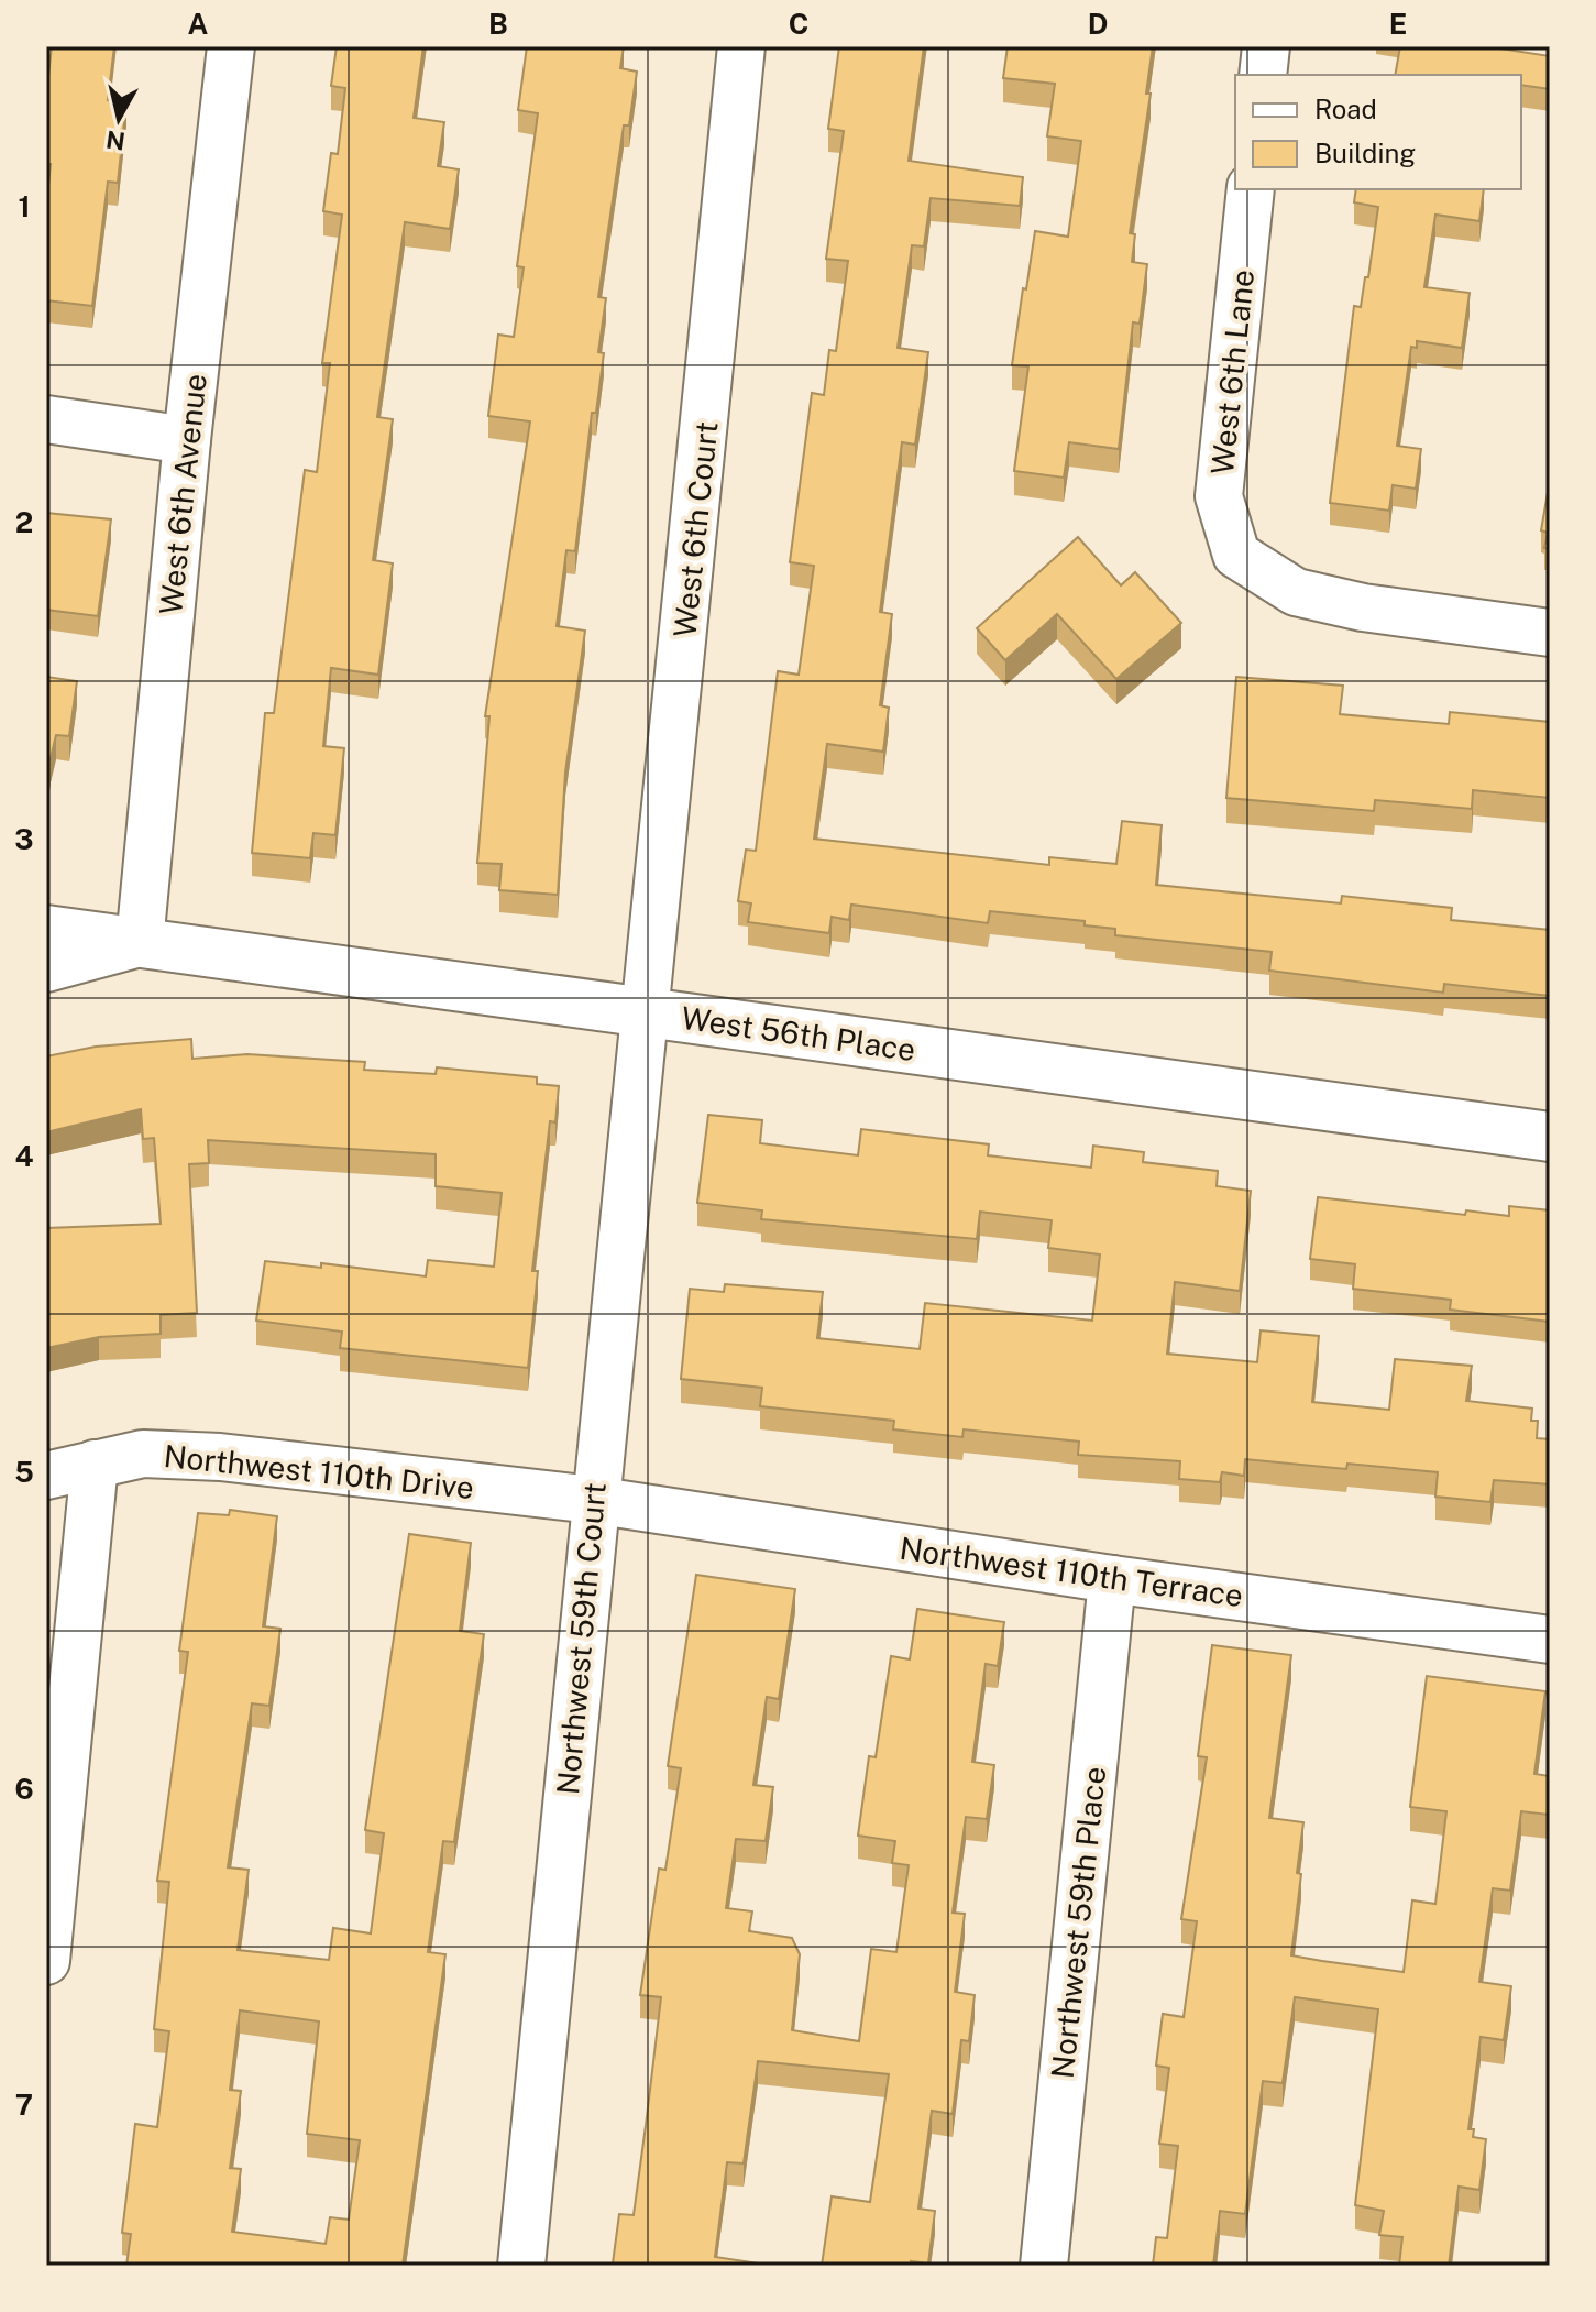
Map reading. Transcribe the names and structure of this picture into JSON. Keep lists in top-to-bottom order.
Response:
{
  "streets": {
    "street": [
      "West 6th Lane",
      "West 6th Avenue",
      "West 6th Court",
      "West 56th Place",
      "Northwest 110th Drive",
      "Northwest 110th Terrace",
      "Northwest 59th Court",
      "Northwest 59th Place"
    ]
  },
  "crossings": [
    ["West 6th Avenue", "West 56th Place"],
    ["West 6th Court", "West 56th Place"],
    ["West 6th Court", "Northwest 59th Court"],
    ["West 56th Place", "Northwest 59th Court"],
    ["Northwest 110th Drive", "Northwest 110th Terrace"],
    ["Northwest 110th Drive", "Northwest 59th Court"],
    ["Northwest 110th Terrace", "Northwest 59th Court"],
    ["Northwest 110th Terrace", "Northwest 59th Place"]
  ],
  "legend": ["Road", "Building"],
  "north": "bottom",
  "grid": {
    "columns": [
      "A",
      "B",
      "C",
      "D",
      "E"
    ],
    "rows": [
      "1",
      "2",
      "3",
      "4",
      "5",
      "6",
      "7"
    ]
  }
}
